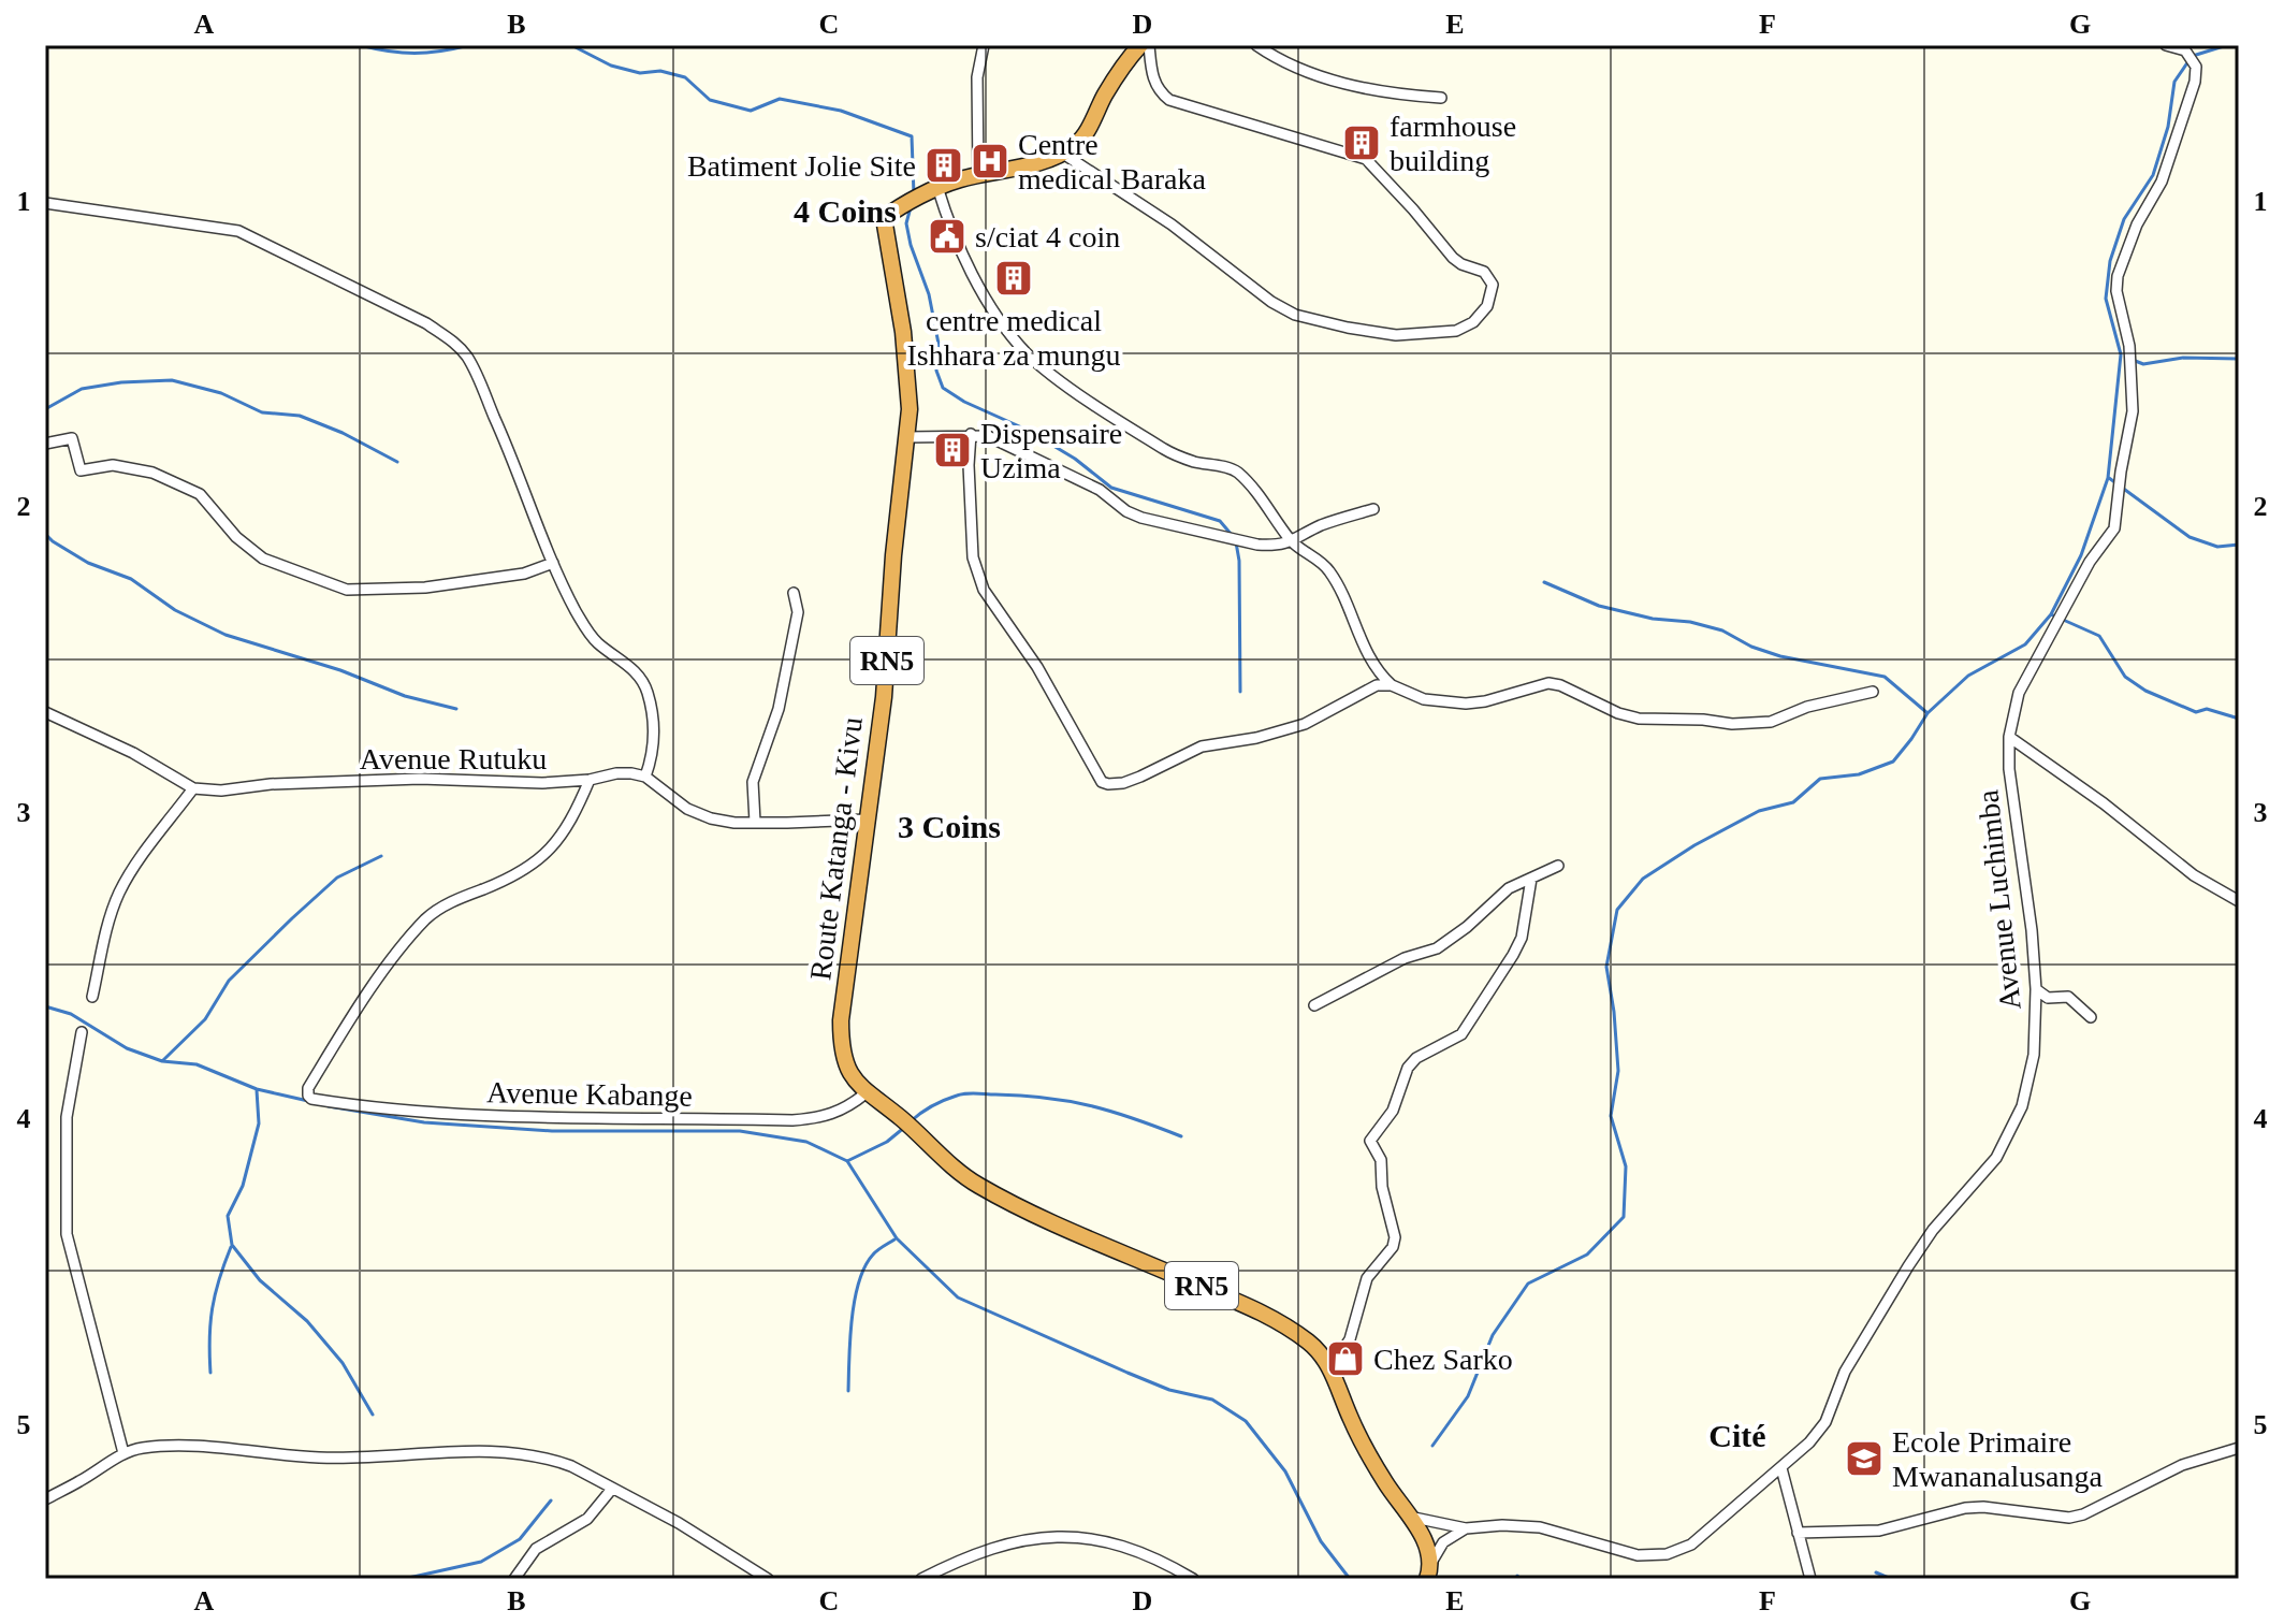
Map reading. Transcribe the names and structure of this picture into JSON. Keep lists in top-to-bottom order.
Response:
{
  "streets": {
    "highway": ["RN5", "Route Katanga - Kivu"],
    "street": ["Avenue Rutuku", "Avenue Luchimba", "Avenue Kabange"]
  },
  "crossings": [
    ["RN5", "Route Katanga - Kivu"],
    ["RN5", "Avenue Luchimba"],
    ["Avenue Rutuku", "Avenue Kabange"],
    ["Route Katanga - Kivu", "Avenue Luchimba"],
    ["Route Katanga - Kivu", "Avenue Kabange"]
  ],
  "districts": ["4 Coins", "3 Coins", "Cité"],
  "places": {
    "building": [
      "farmhouse building",
      "Batiment Jolie Site",
      "centre medical Ishhara za mungu",
      "Dispensaire Uzima"
    ],
    "hospital": ["Centre medical Baraka"],
    "public building": ["s/ciat 4 coin"],
    "shop": ["Chez Sarko"],
    "school or university": ["Ecole Primaire Mwananalusanga"]
  },
  "grid": {
    "columns": [
      "A",
      "B",
      "C",
      "D",
      "E",
      "F",
      "G"
    ],
    "rows": [
      "1",
      "2",
      "3",
      "4",
      "5"
    ]
  }
}
